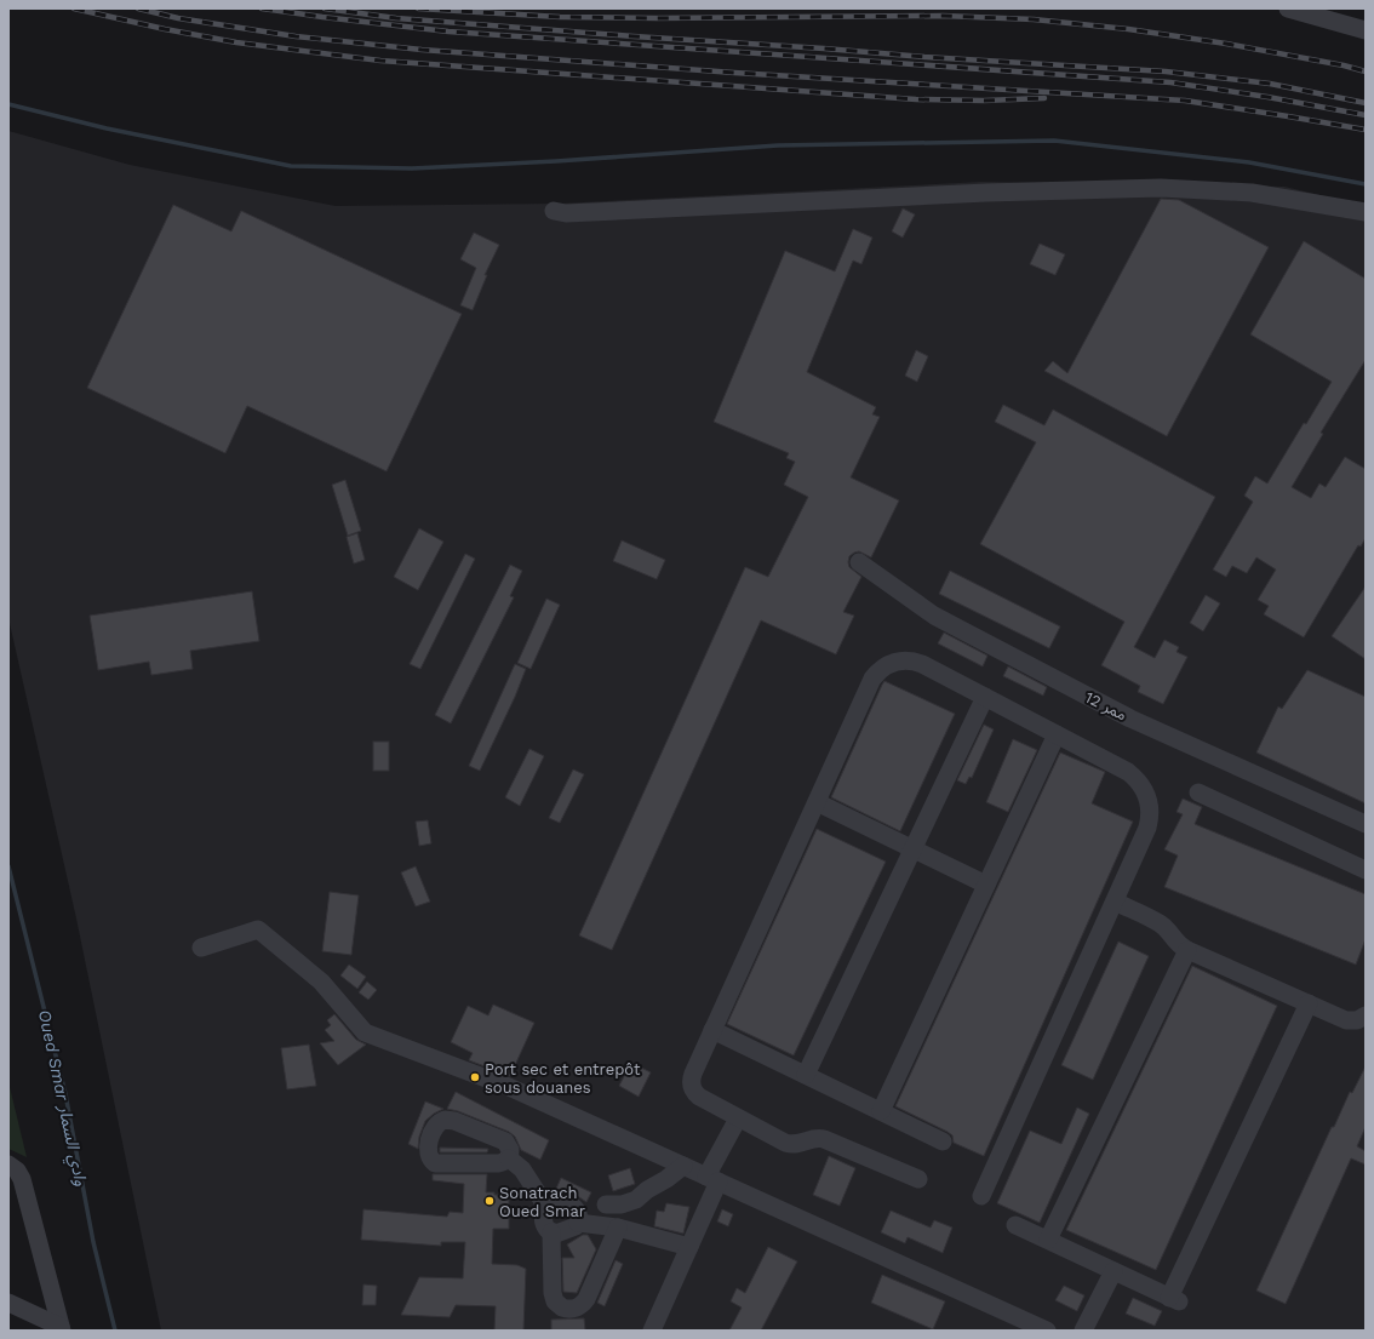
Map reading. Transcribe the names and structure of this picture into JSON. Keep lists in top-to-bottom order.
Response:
{
  "streets": {
    "street": ["ممر 12"]
  },
  "water": ["Oued Smar وادي السمار"],
  "places": ["Port sec et entrepôt sous douanes", "Sonatrach Oued Smar"]
}
